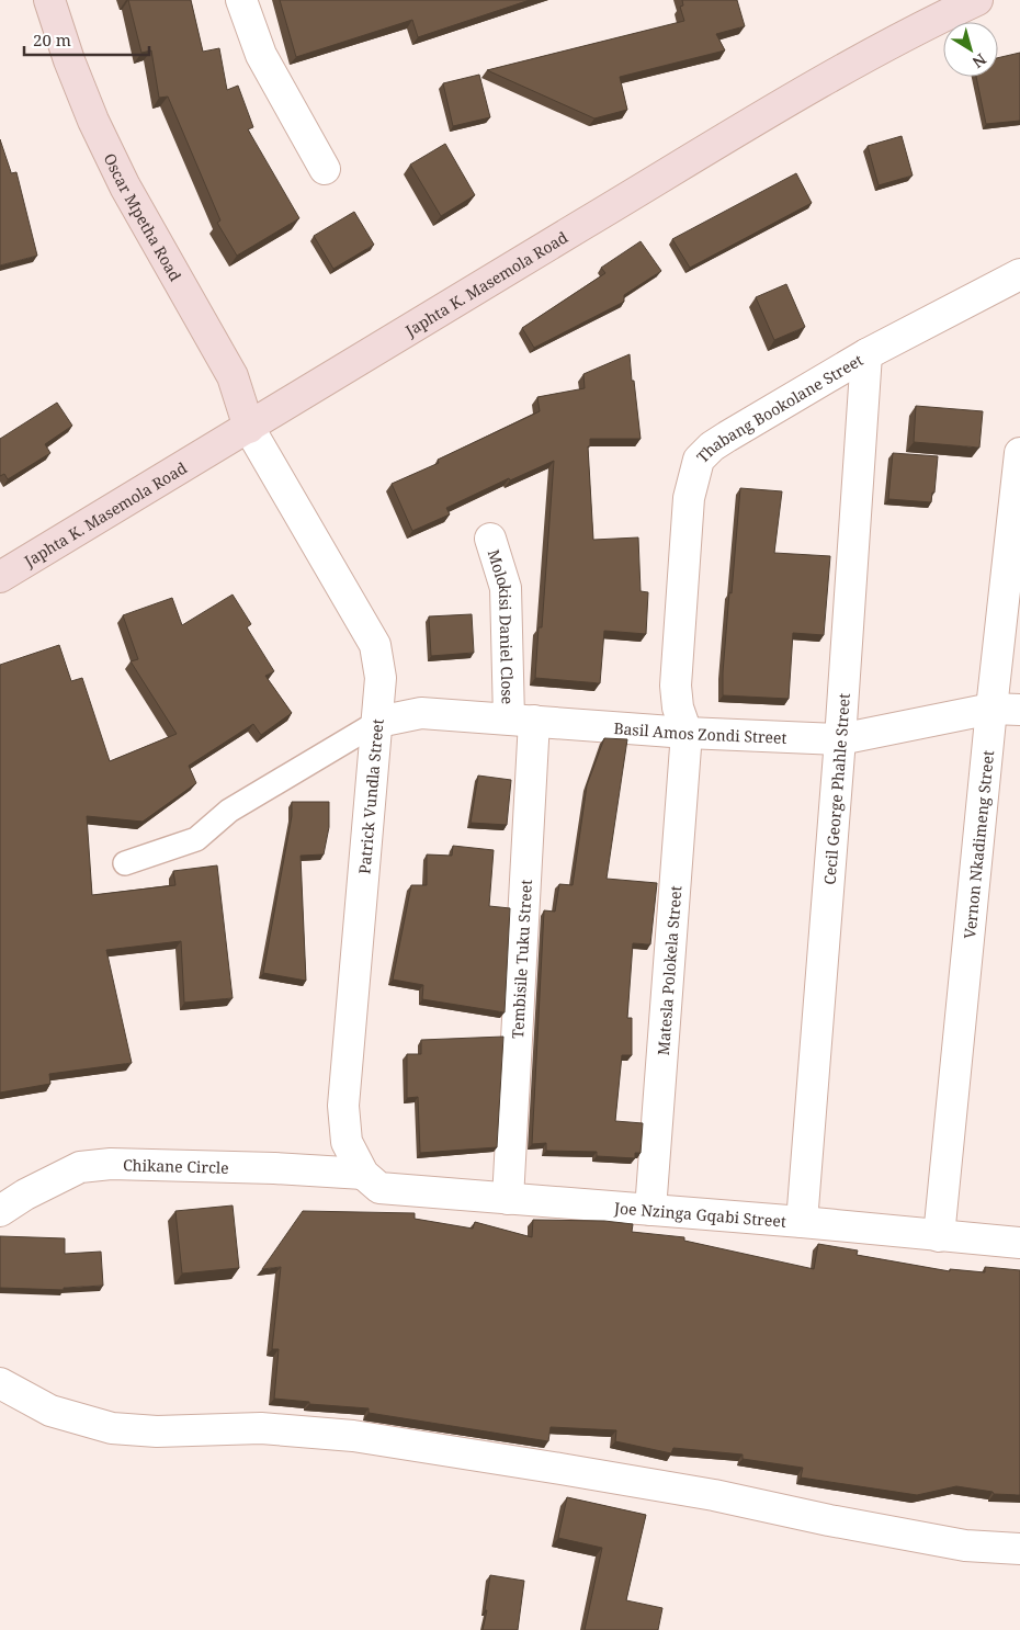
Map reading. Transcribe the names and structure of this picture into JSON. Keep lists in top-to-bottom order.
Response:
{
  "streets": {
    "main road": ["Oscar Mpetha Road", "Japhta K. Masemola Road"],
    "street": [
      "Thabang Bookolane Street",
      "Molokisi Daniel Close",
      "Basil Amos Zondi Street",
      "Cecil George Phahle Street",
      "Patrick Vundla Street",
      "Vernon Nkadimeng Street",
      "Tembisile Tuku Street",
      "Matesla Polokela Street",
      "Chikane Circle",
      "Joe Nzinga Gqabi Street"
    ]
  },
  "crossings": [
    ["Oscar Mpetha Road", "Japhta K. Masemola Road"],
    ["Oscar Mpetha Road", "Patrick Vundla Street"],
    ["Japhta K. Masemola Road", "Patrick Vundla Street"],
    ["Thabang Bookolane Street", "Basil Amos Zondi Street"],
    ["Thabang Bookolane Street", "Cecil George Phahle Street"],
    ["Thabang Bookolane Street", "Matesla Polokela Street"],
    ["Molokisi Daniel Close", "Basil Amos Zondi Street"],
    ["Molokisi Daniel Close", "Tembisile Tuku Street"],
    ["Basil Amos Zondi Street", "Cecil George Phahle Street"],
    ["Basil Amos Zondi Street", "Patrick Vundla Street"],
    ["Basil Amos Zondi Street", "Vernon Nkadimeng Street"],
    ["Basil Amos Zondi Street", "Tembisile Tuku Street"],
    ["Basil Amos Zondi Street", "Matesla Polokela Street"],
    ["Cecil George Phahle Street", "Joe Nzinga Gqabi Street"],
    ["Patrick Vundla Street", "Chikane Circle"],
    ["Patrick Vundla Street", "Joe Nzinga Gqabi Street"],
    ["Vernon Nkadimeng Street", "Joe Nzinga Gqabi Street"],
    ["Tembisile Tuku Street", "Joe Nzinga Gqabi Street"],
    ["Matesla Polokela Street", "Joe Nzinga Gqabi Street"],
    ["Chikane Circle", "Joe Nzinga Gqabi Street"]
  ],
  "scale_bar": "20 m",
  "north": "bottom right"
}
